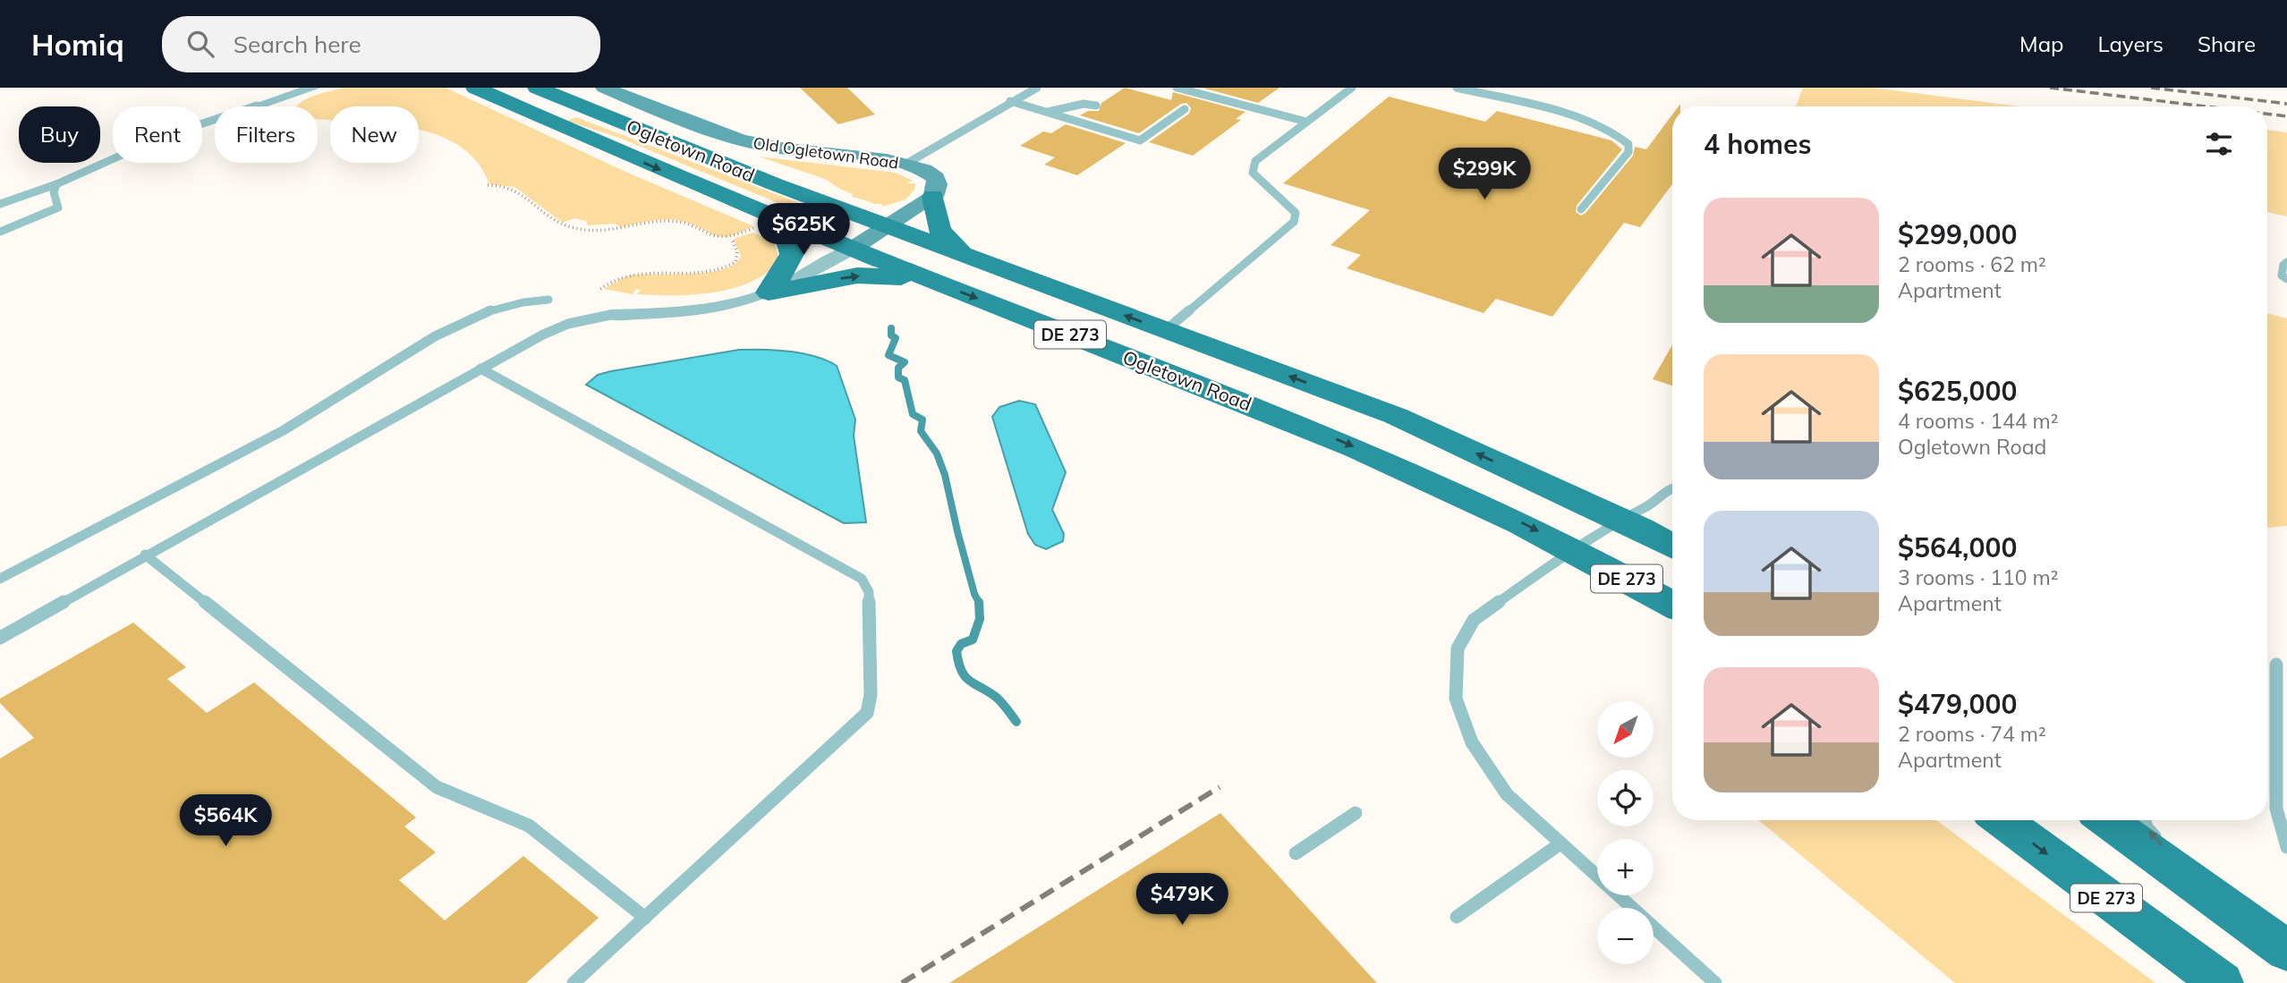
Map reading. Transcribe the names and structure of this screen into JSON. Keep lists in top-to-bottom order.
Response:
{
  "streets": {
    "main road": ["Ogletown Road", "DE 273"],
    "street": ["Old Ogletown Road"]
  },
  "north": "bottom left",
  "page": {
    "header": "Homiq",
    "search": "Search here",
    "nav": ["Map", "Layers", "Share"],
    "chip": [
      "Buy",
      "Rent",
      "Filters",
      "New"
    ],
    "heading": "4 homes",
    "price": [
      "$299K",
      "$625K",
      "$564K",
      "$479K"
    ],
    "list": [
      {
        "name": "$299,000",
        "note": "2 rooms · 62 m² · Apartment"
      },
      {
        "name": "$625,000",
        "note": "4 rooms · 144 m² · Ogletown Road"
      },
      {
        "name": "$564,000",
        "note": "3 rooms · 110 m² · Apartment"
      },
      {
        "name": "$479,000",
        "note": "2 rooms · 74 m² · Apartment"
      }
    ],
    "map_buttons": ["+", "−"]
  }
}
